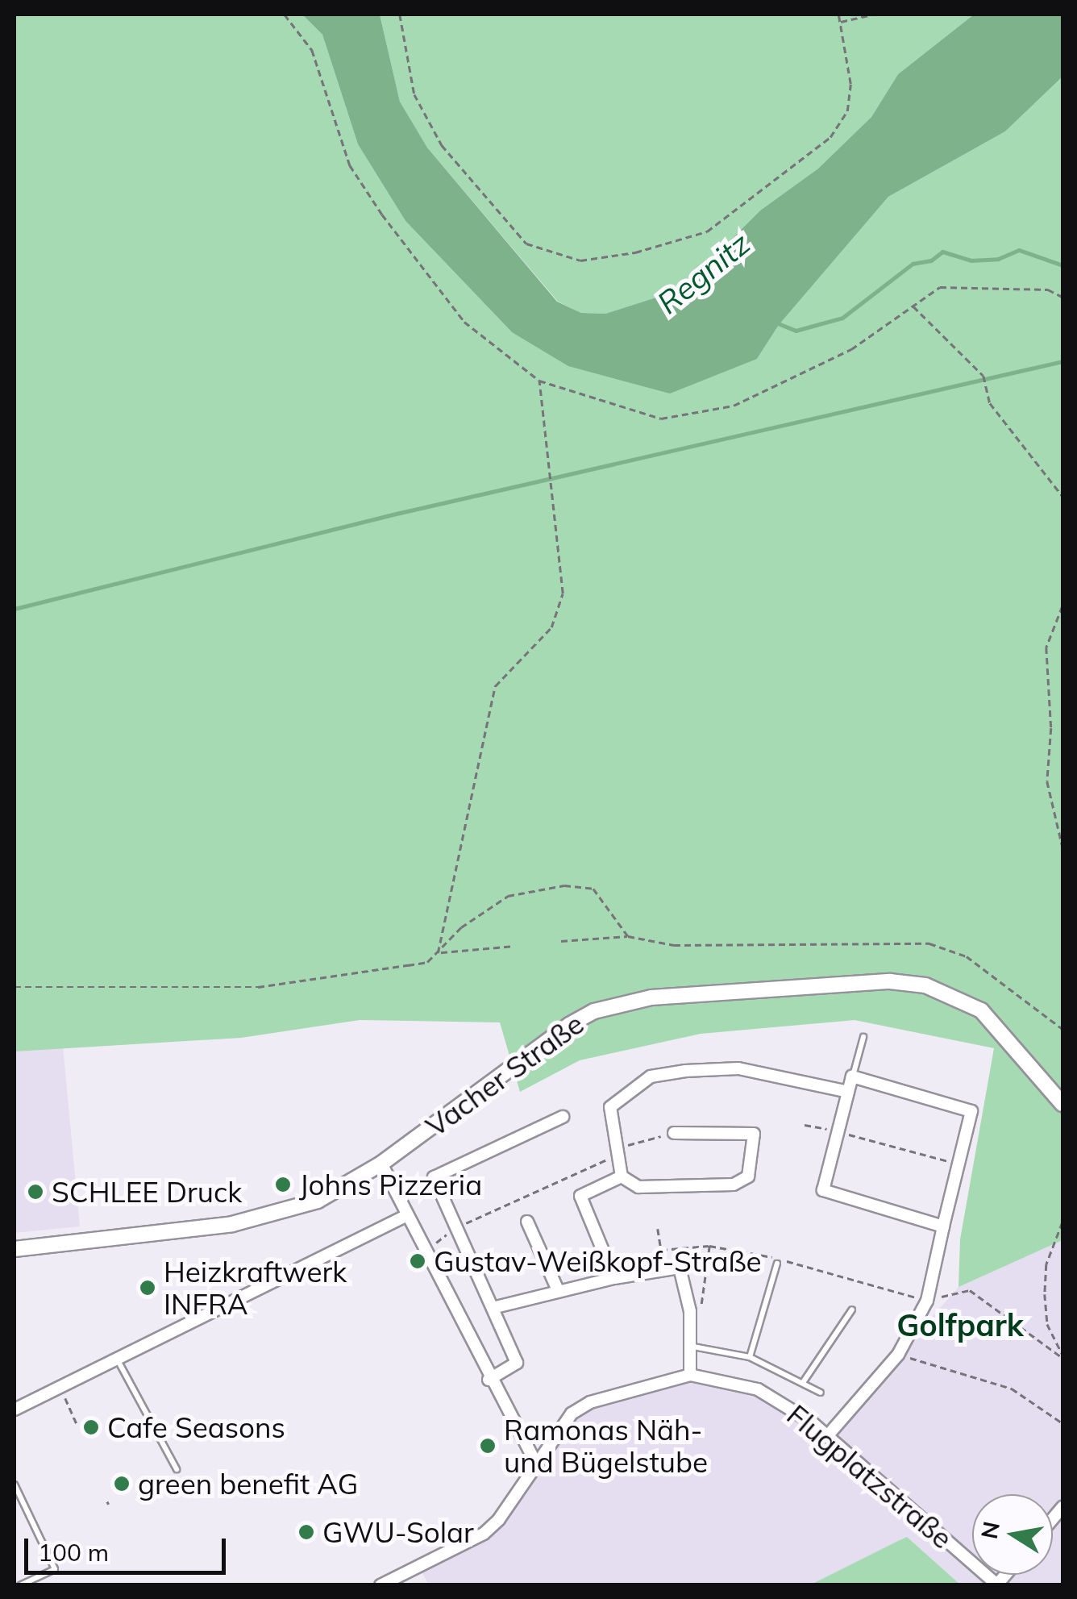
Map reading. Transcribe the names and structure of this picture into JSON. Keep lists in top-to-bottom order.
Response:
{
  "streets": {
    "street": ["Vacher Straße", "Flugplatzstraße"]
  },
  "districts": ["Golfpark"],
  "water": ["Regnitz"],
  "places": [
    "Johns Pizzeria",
    "SCHLEE Druck",
    "Gustav-Weißkopf-Straße",
    "Heizkraftwerk INFRA",
    "Cafe Seasons",
    "Ramonas Näh- und Bügelstube",
    "green benefit AG",
    "GWU-Solar"
  ],
  "scale_bar": "100 m",
  "north": "left"
}
